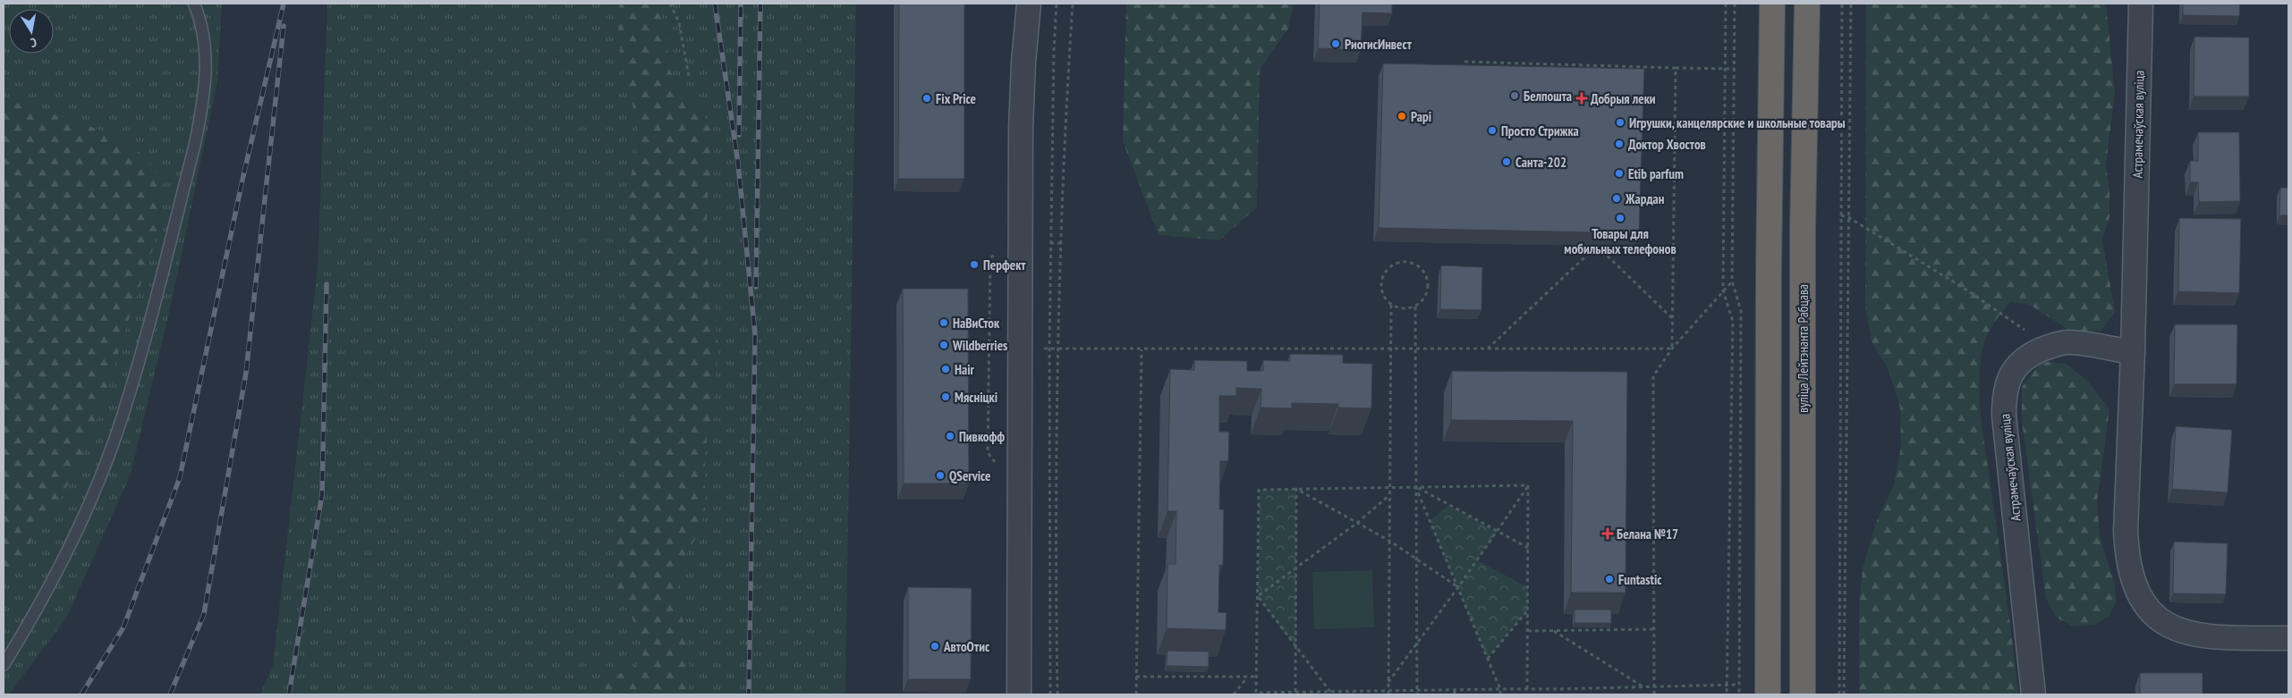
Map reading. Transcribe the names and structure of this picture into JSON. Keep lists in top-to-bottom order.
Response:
{
  "streets": {
    "highway": ["вуліца Лейтэнанта Рабцава"],
    "street": ["Астрамечаўская вуліца"]
  },
  "places": {
    "other": [
      "РиогисИнвест",
      "Белпошта",
      "Fix Price",
      "Papi",
      "Игрушки, канцелярские и школьные товары",
      "Просто Стрижка",
      "Доктор Хвостов",
      "Санта-202",
      "Etib parfum",
      "Жардан",
      "Товары для мобильных телефонов",
      "Перфект",
      "НаВиСток",
      "Wildberries",
      "Hair",
      "Мясніцкі",
      "Пивкофф",
      "QService",
      "Funtastic",
      "АвтоОтис"
    ],
    "health": ["Добрыя леки", "Белана №17"]
  },
  "north": "bottom"
}
